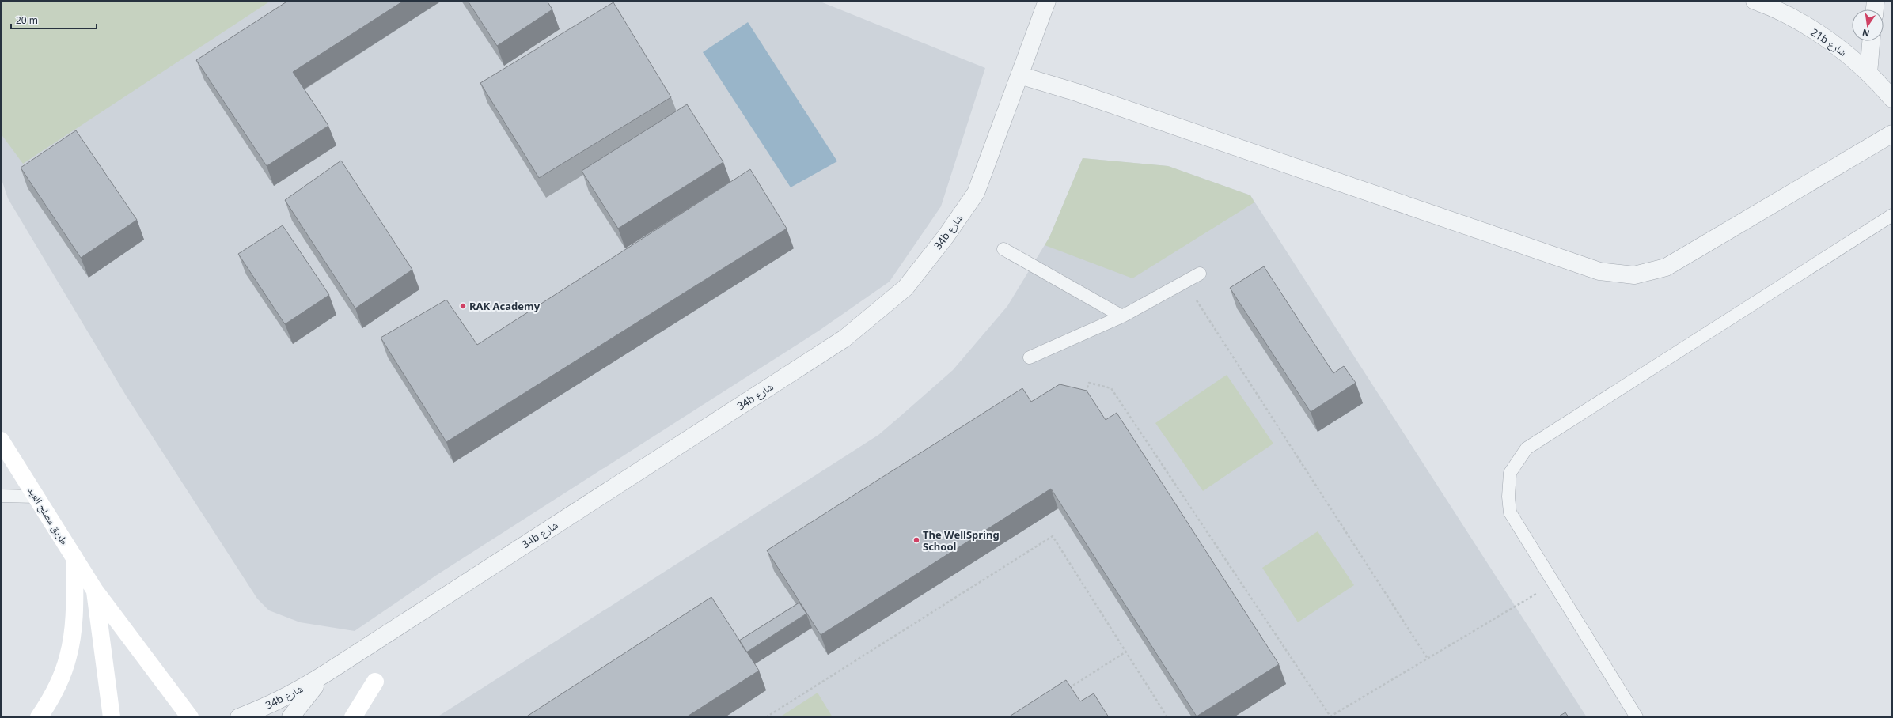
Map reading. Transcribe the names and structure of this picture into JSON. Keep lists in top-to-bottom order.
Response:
{
  "streets": {
    "street": ["21b شارع", "34b شارع", "طريق مصلح العيد"]
  },
  "places": ["RAK Academy", "The WellSpring School"],
  "scale_bar": "20 m",
  "north": "bottom"
}
